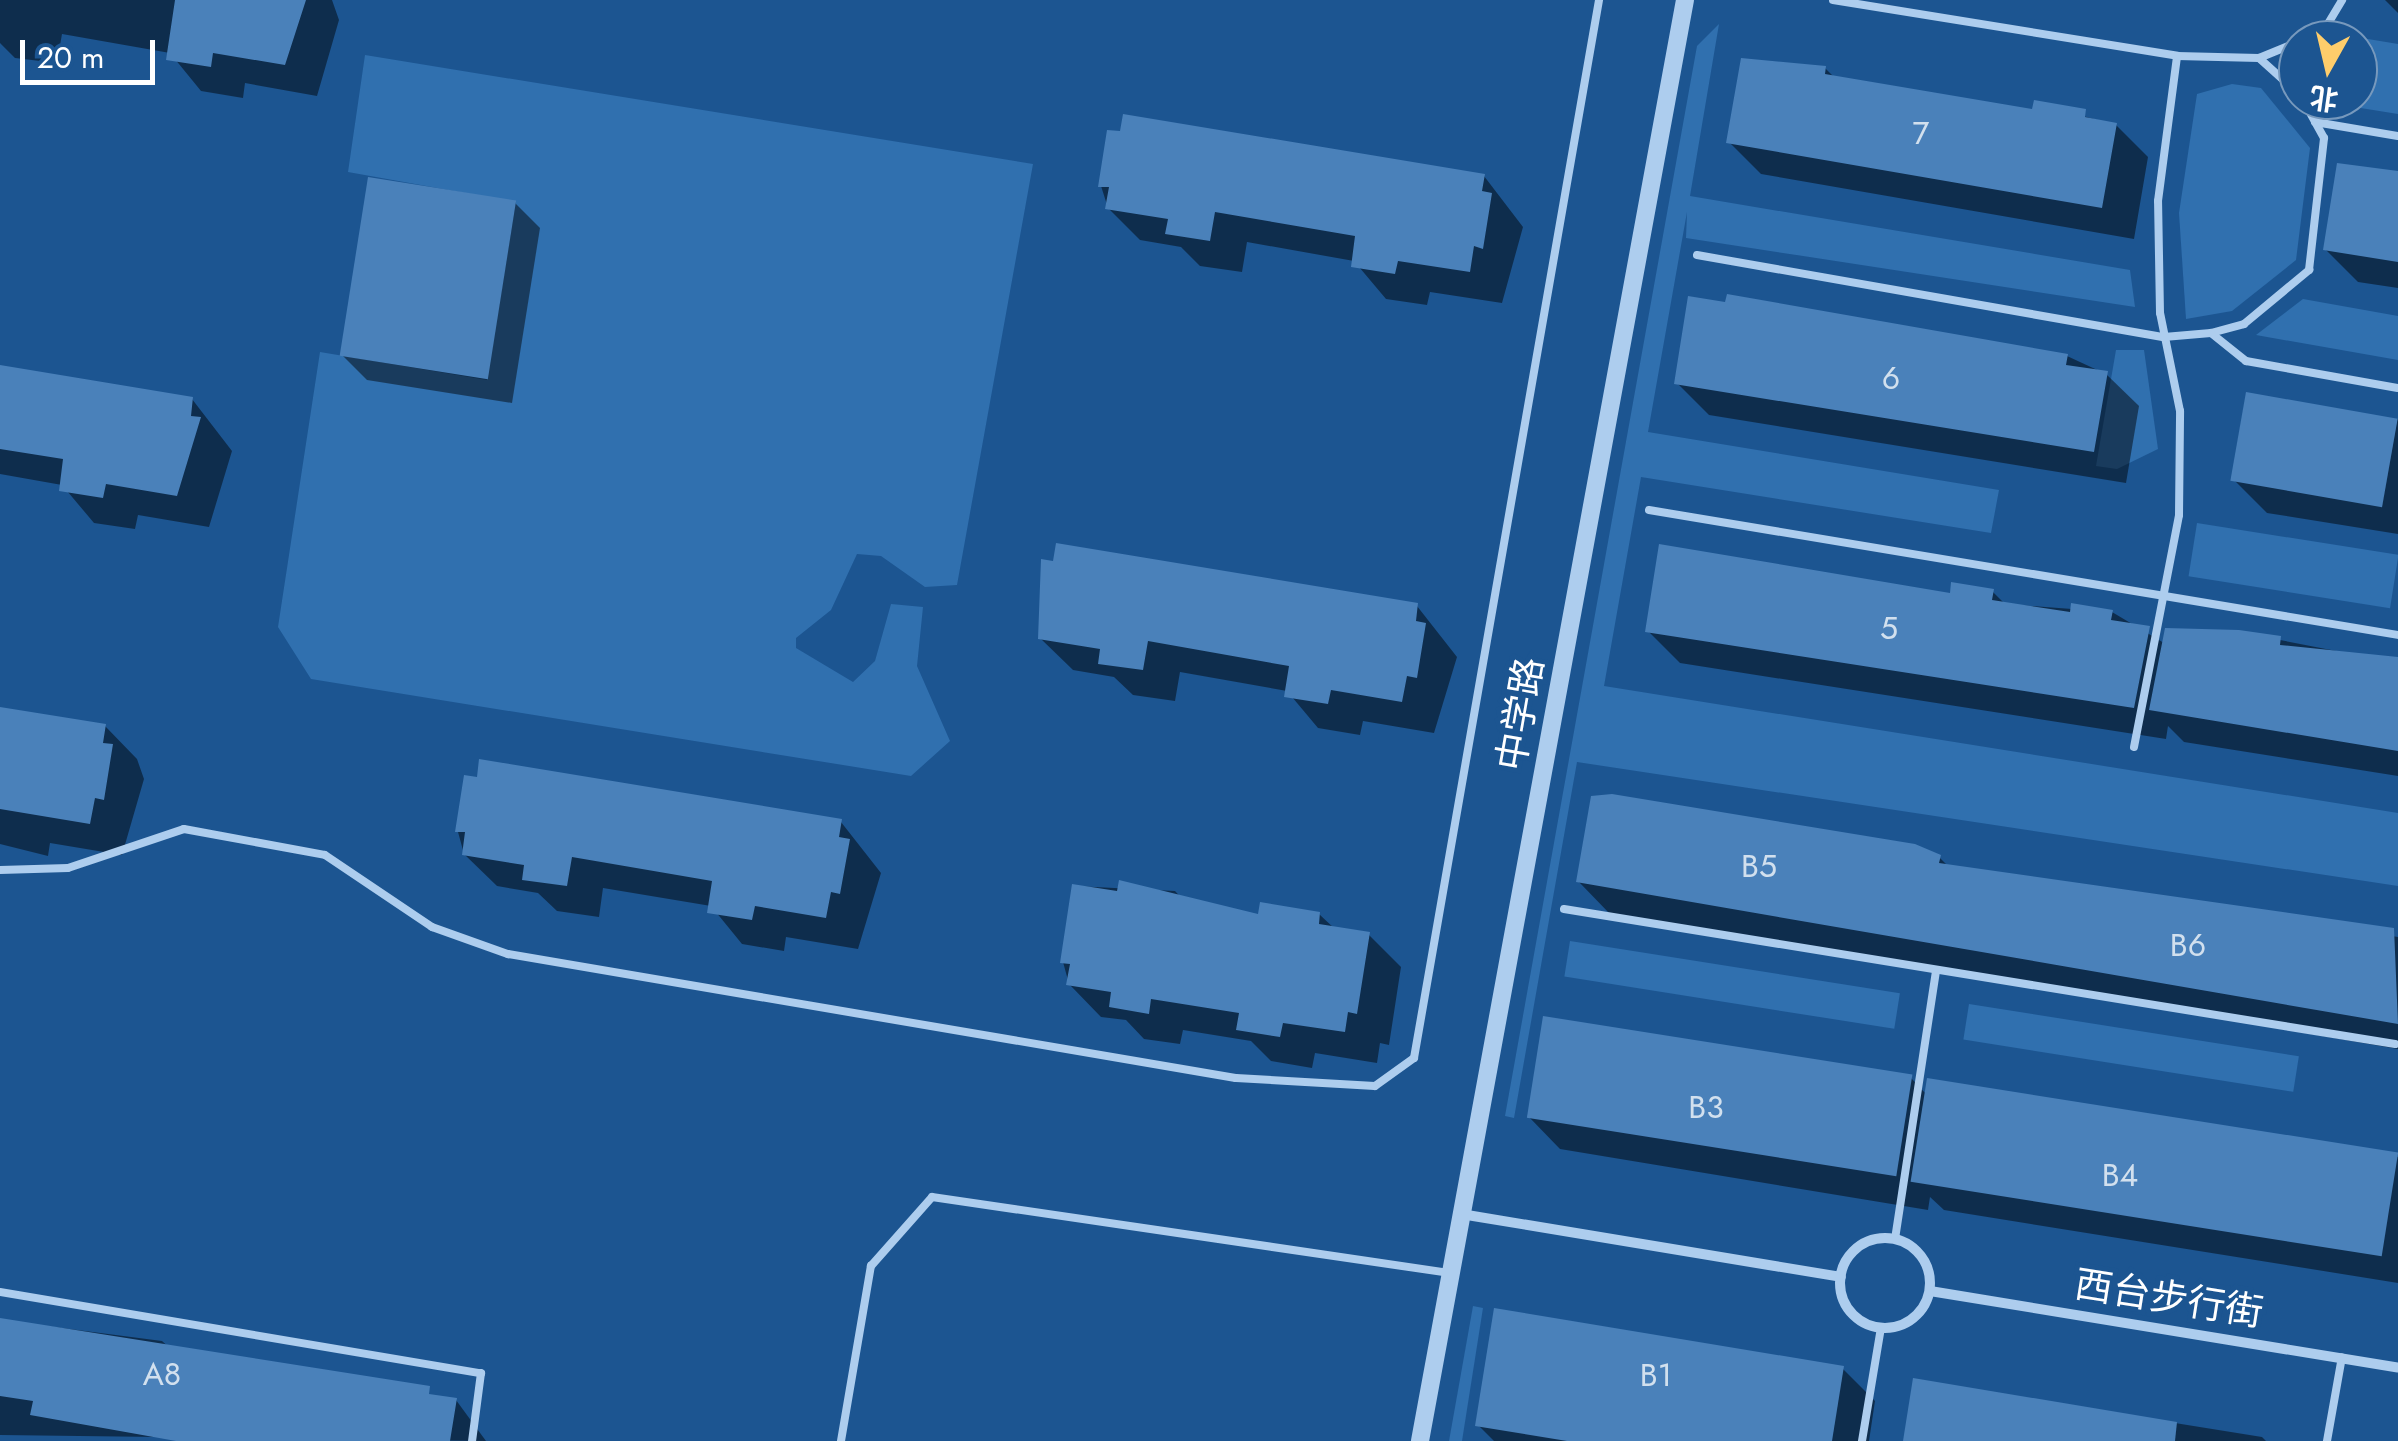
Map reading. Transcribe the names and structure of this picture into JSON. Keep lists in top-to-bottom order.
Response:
{
  "streets": {
    "street": ["中学路", "西台步行街"]
  },
  "house_numbers": [
    "7",
    "6",
    "5",
    "B5",
    "B6",
    "B3",
    "B4",
    "A8",
    "B1"
  ],
  "scale_bar": "20 m",
  "north": "bottom"
}
